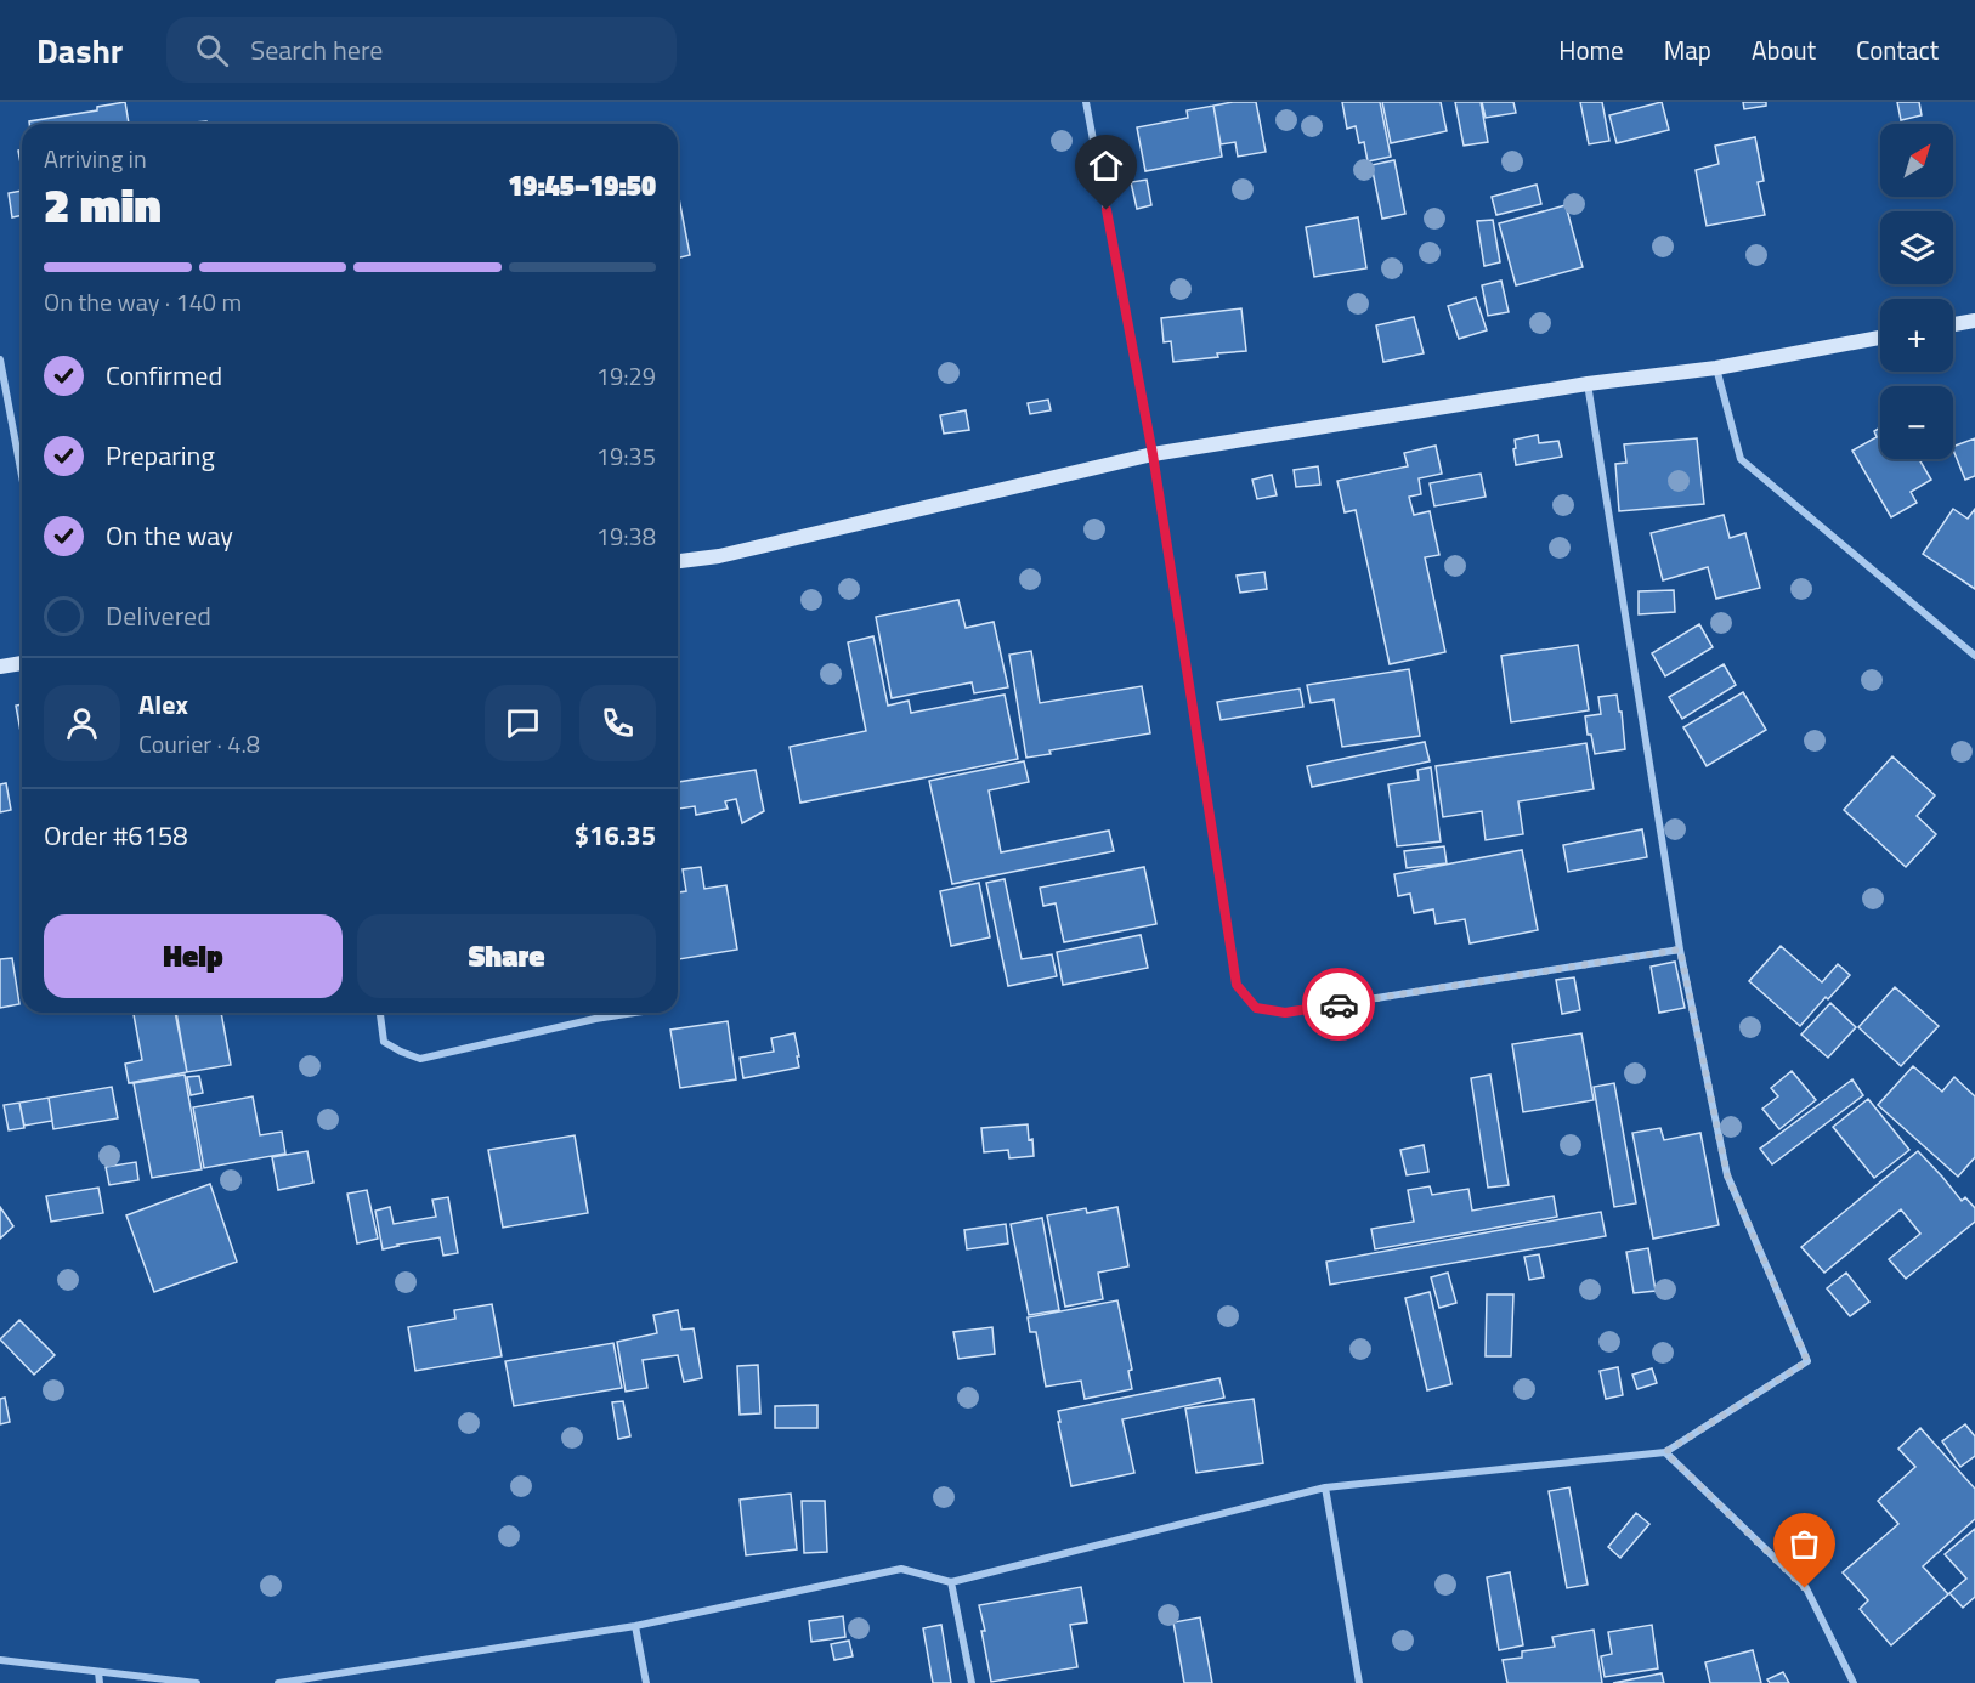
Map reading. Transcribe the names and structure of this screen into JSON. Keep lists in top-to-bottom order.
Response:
{
  "north": "top right",
  "page": {
    "header": "Dashr",
    "search": "Search here",
    "nav": [
      "Home",
      "Map",
      "About",
      "Contact"
    ],
    "map_buttons": ["+", "−"],
    "heading": ["2 min", "Arriving in", "19:45–19:50"],
    "panel": [
      "Alex",
      "Courier · 4.8",
      "Order #6158",
      "$16.35"
    ],
    "bar": "On the way · 140 m",
    "list": [
      ["Confirmed", "19:29"],
      ["Preparing", "19:35"],
      ["On the way", "19:38"],
      "Delivered"
    ],
    "buttons": ["Help", "Share"]
  }
}
